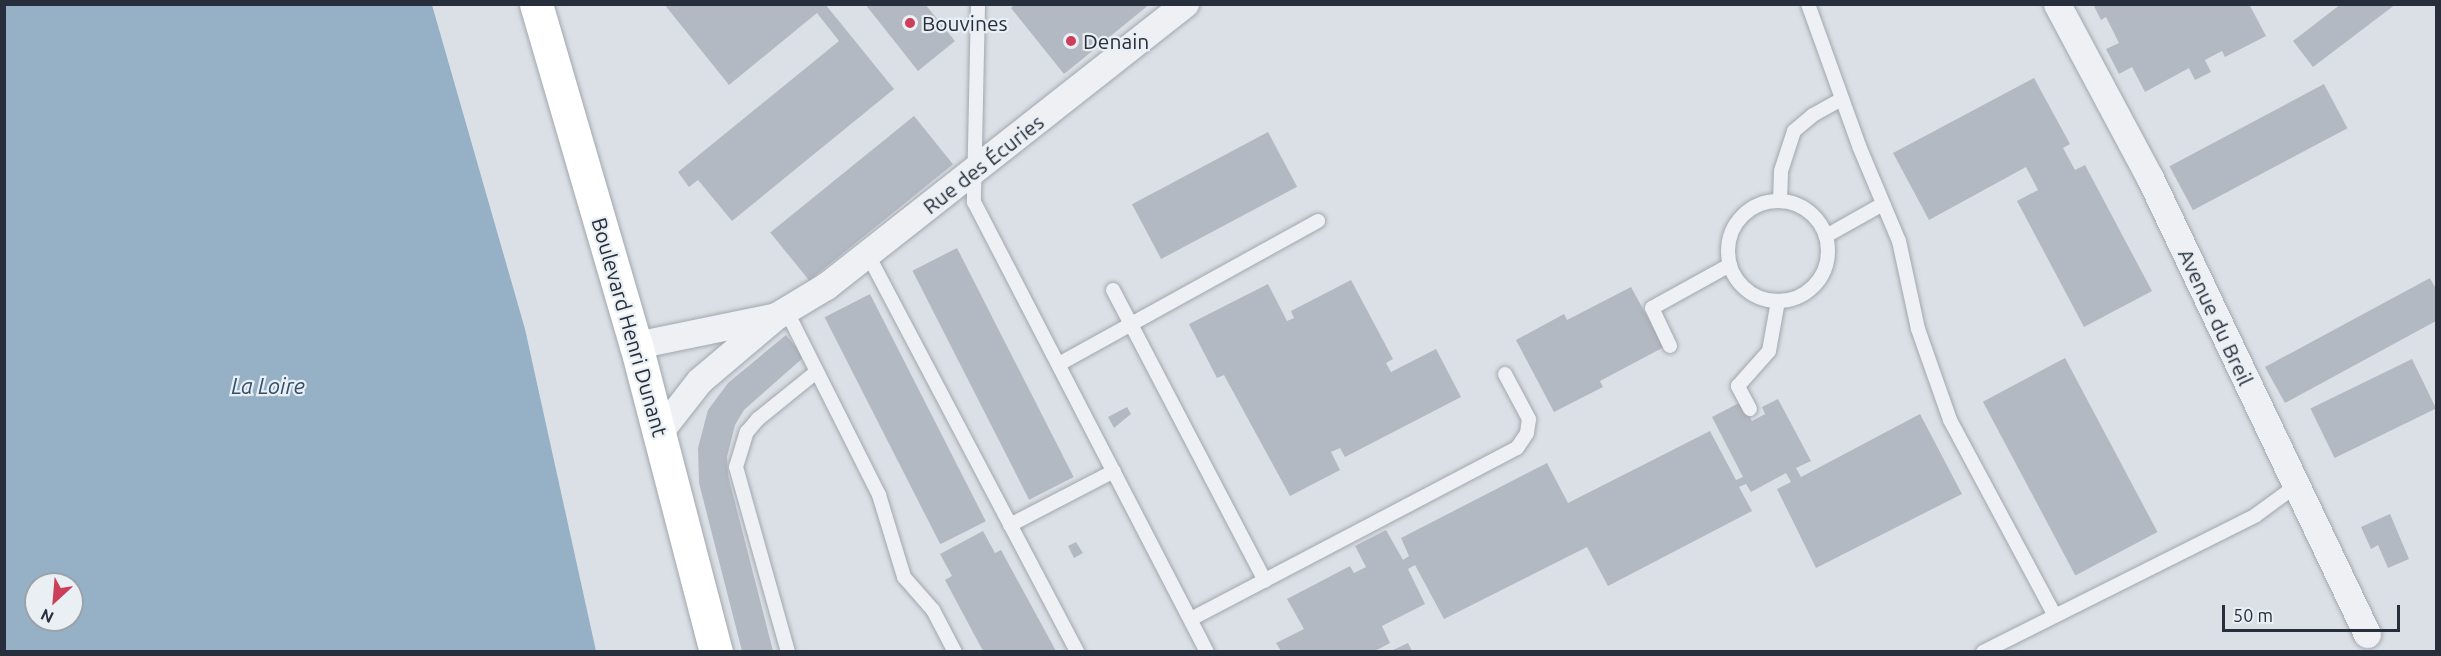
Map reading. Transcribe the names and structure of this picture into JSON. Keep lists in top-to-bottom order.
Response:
{
  "streets": {
    "main road": ["Boulevard Henri Dunant"],
    "street": ["Rue des Écuries", "Avenue du Breil"]
  },
  "crossings": [
    ["Rue des Écuries", "Boulevard Henri Dunant"]
  ],
  "water": ["La Loire"],
  "places": ["Bouvines", "Denain"],
  "scale_bar": "50 m",
  "north": "bottom left"
}
